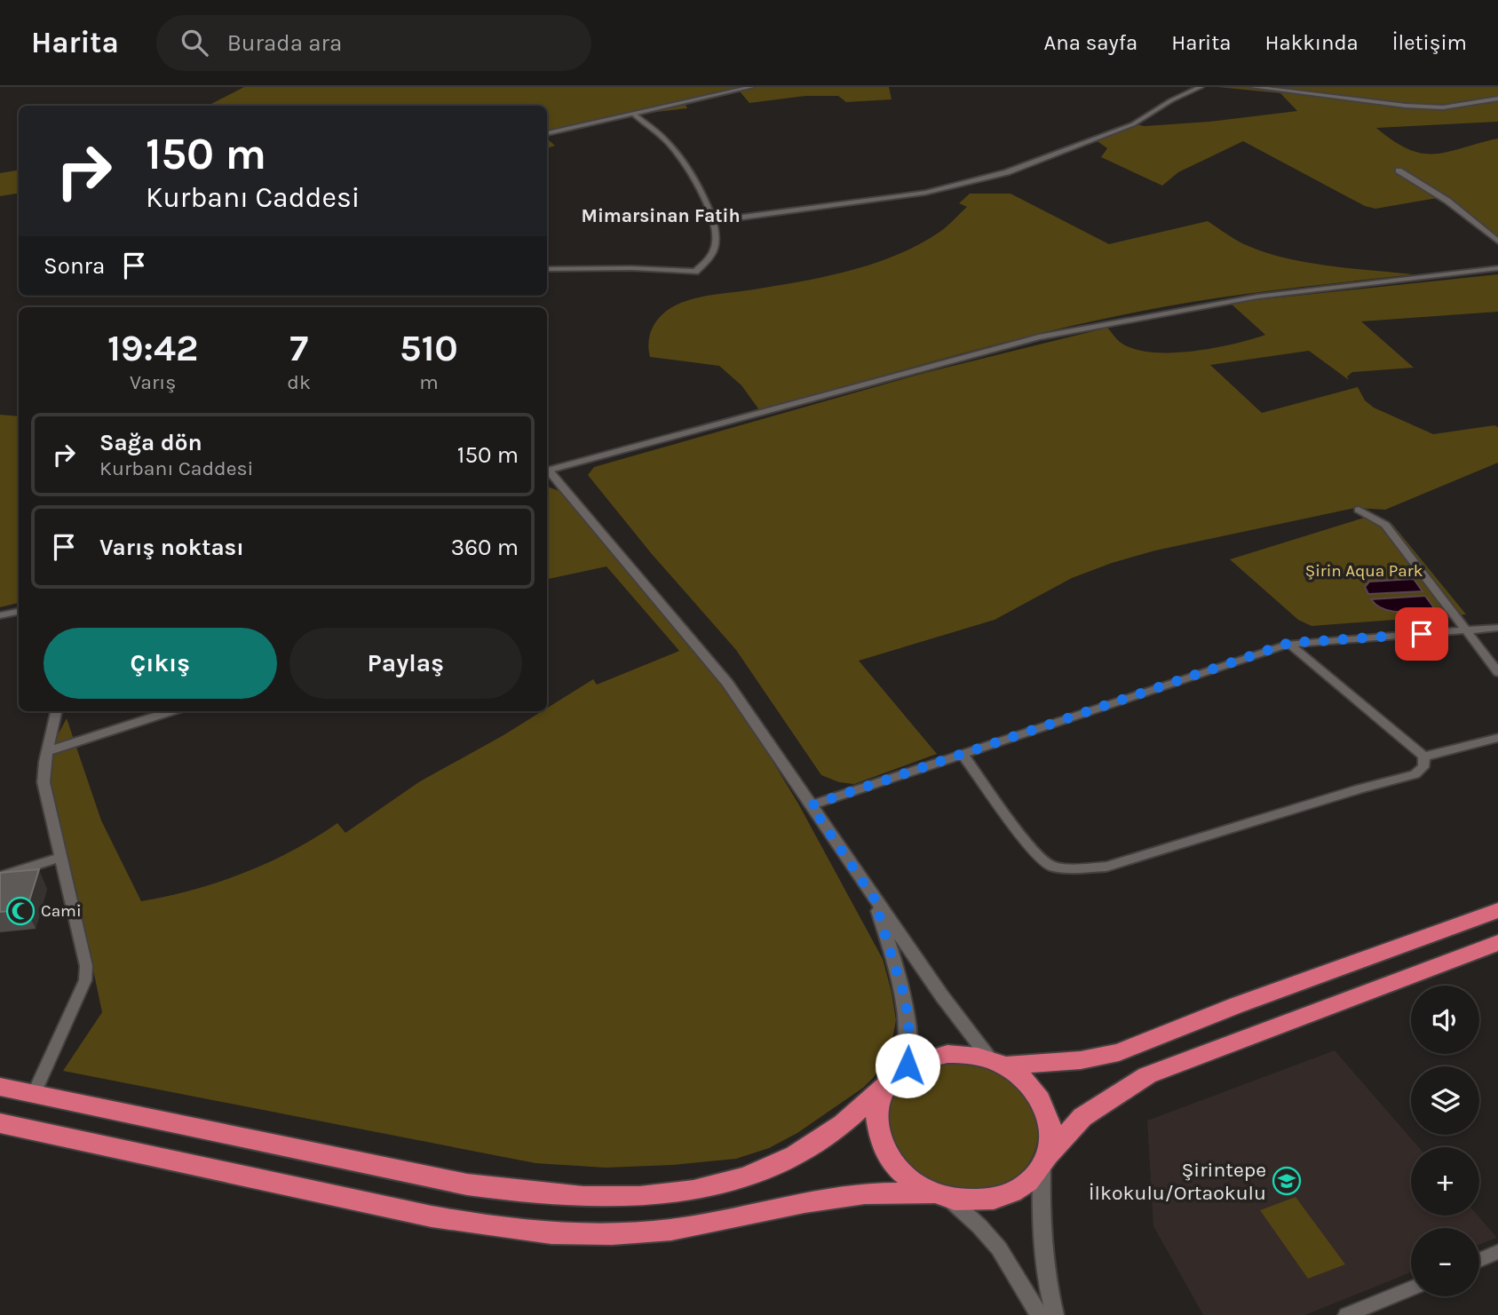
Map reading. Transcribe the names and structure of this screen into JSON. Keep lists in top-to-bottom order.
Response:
{
  "districts": ["Mimarsinan Fatih"],
  "parks": ["Şirin Aqua Park"],
  "places": {
    "mosque": ["Cami"],
    "school or university": ["Şirintepe İlkokulu/Ortaokulu"]
  },
  "page": {
    "header": "Harita",
    "search": "Burada ara",
    "nav": [
      "Ana sayfa",
      "Harita",
      "Hakkında",
      "İletişim"
    ],
    "turn": ["150 m", "Kurbanı Caddesi"],
    "then": "Sonra",
    "eta": [
      "19:42",
      "Varış",
      "7",
      "dk",
      "510",
      "m"
    ],
    "list": [
      {
        "name": "Sağa dön",
        "note": "Kurbanı Caddesi",
        "value": "150 m"
      },
      {
        "name": "Varış noktası",
        "value": "360 m"
      }
    ],
    "buttons": ["Çıkış", "Paylaş"],
    "map_buttons": ["+", "−"]
  }
}
